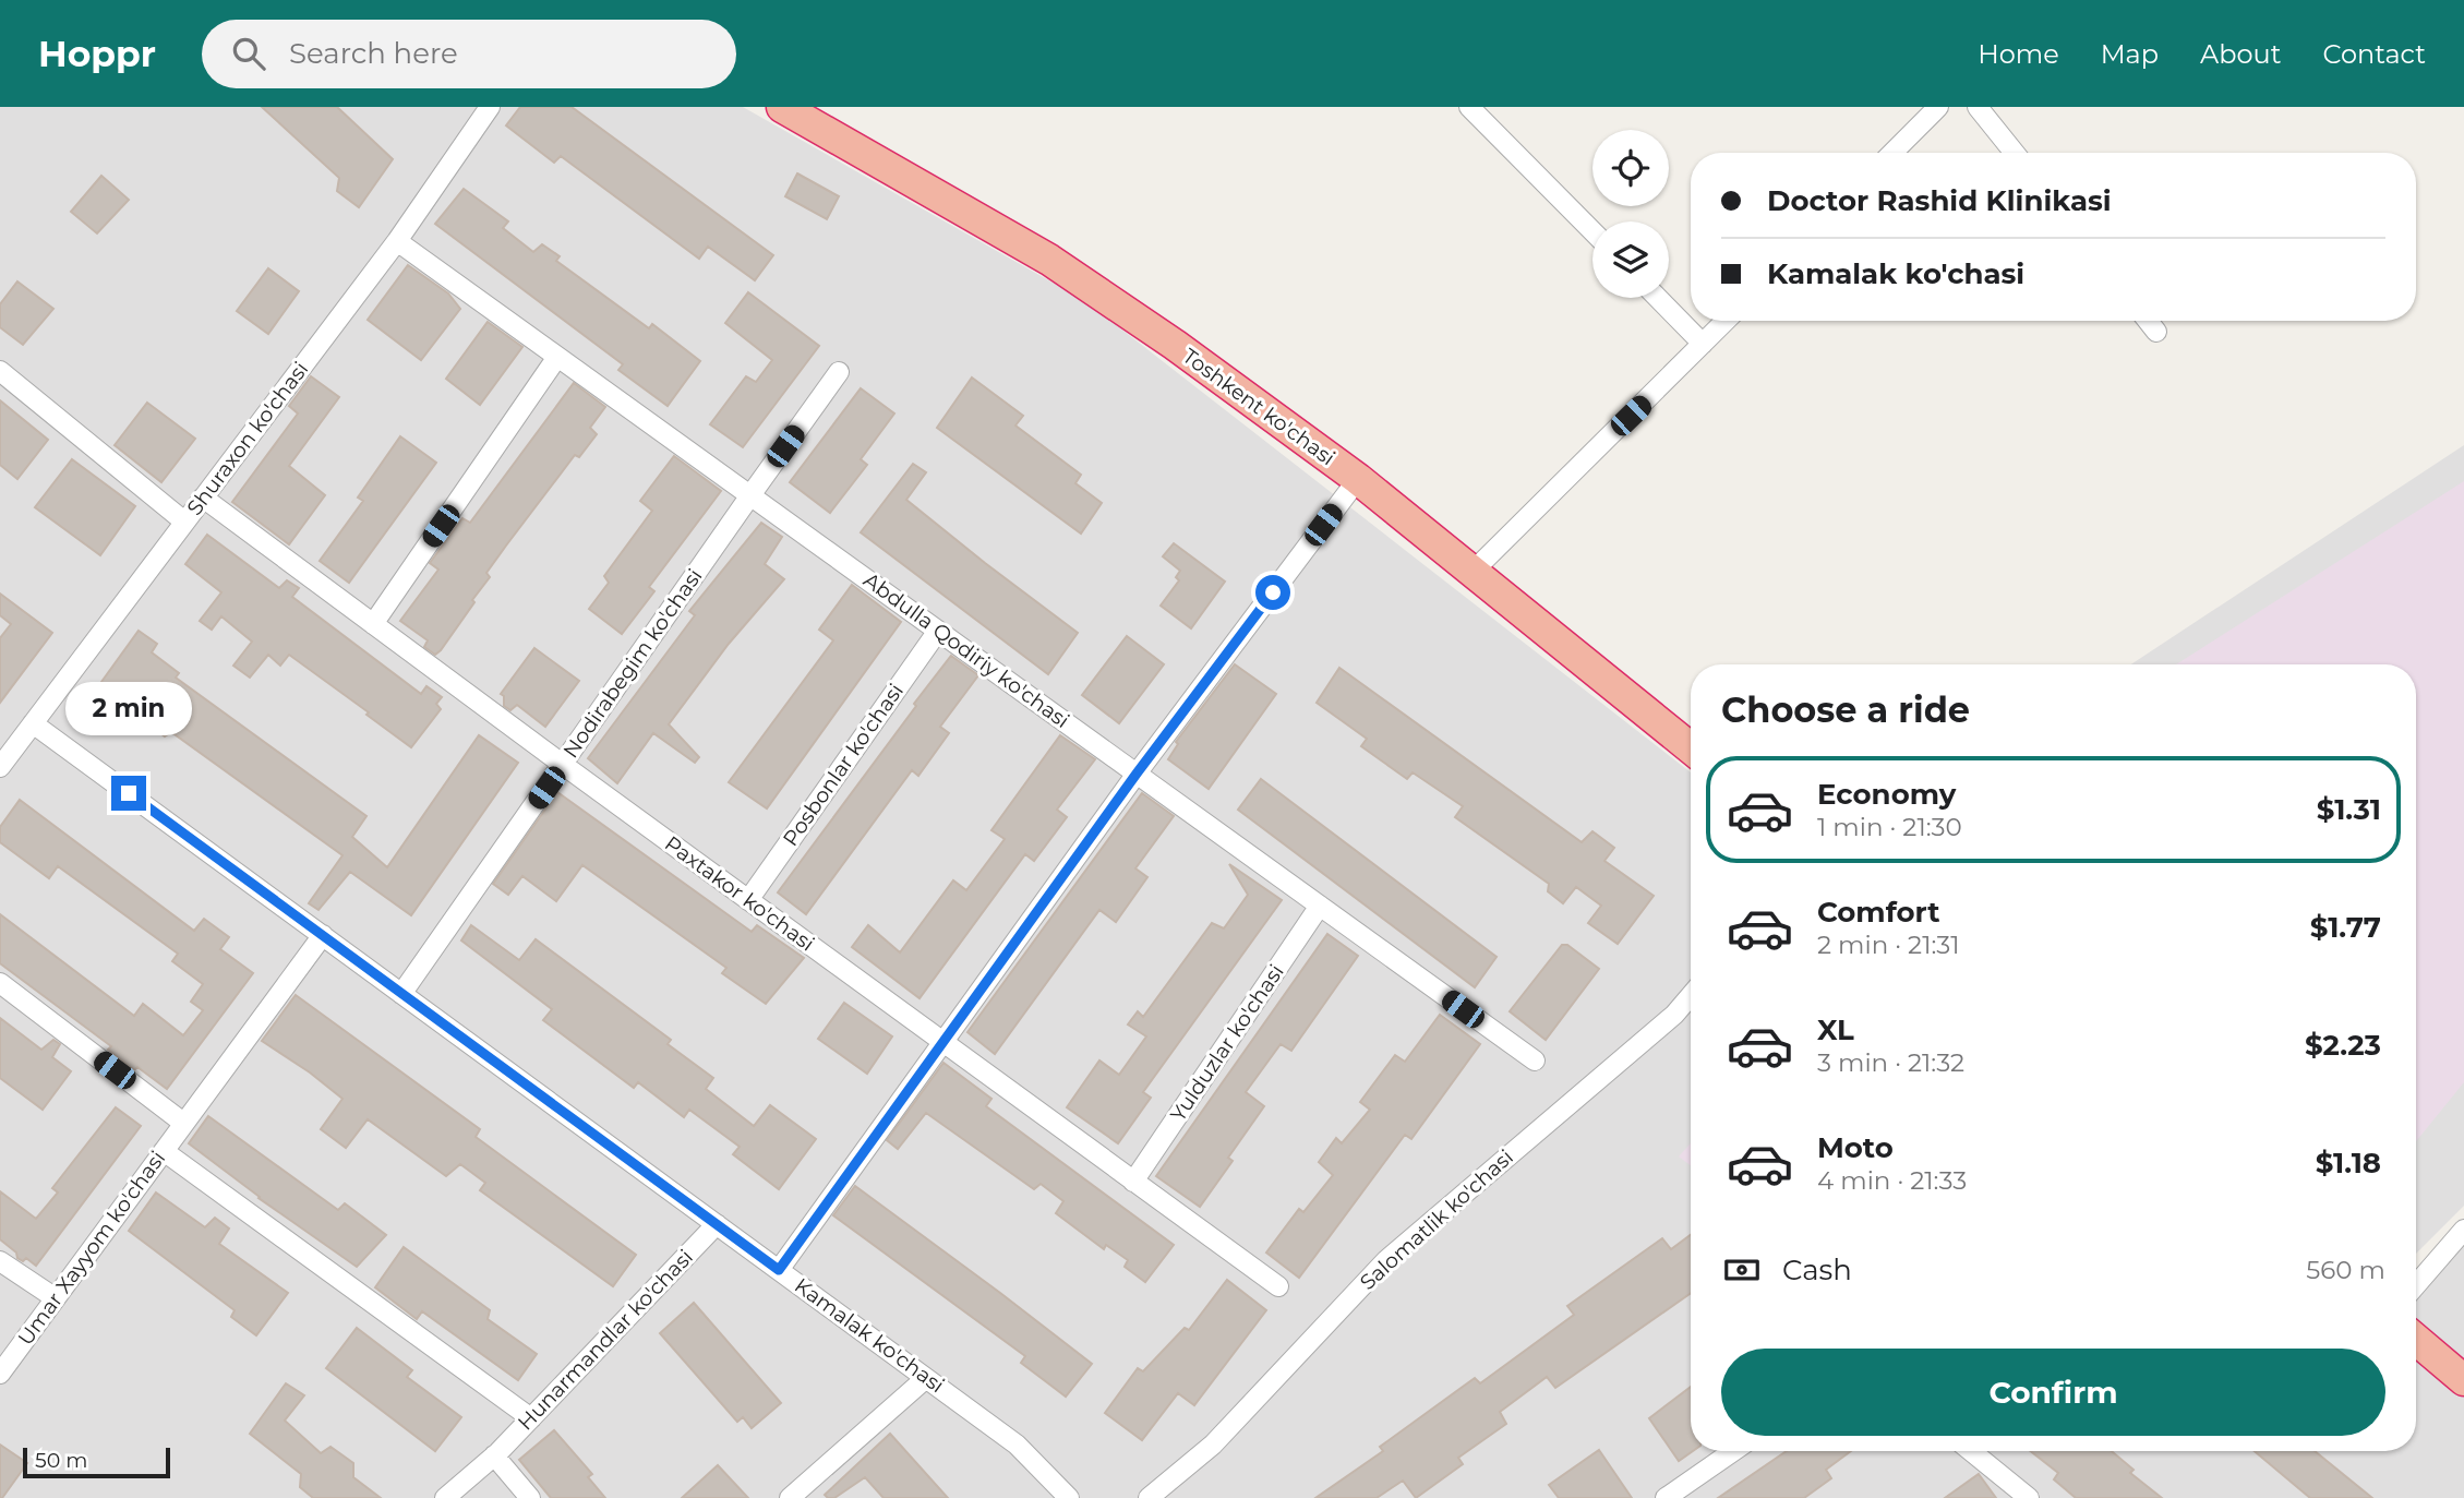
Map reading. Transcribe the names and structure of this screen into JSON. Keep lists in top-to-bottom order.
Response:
{
  "streets": {
    "highway": ["Toshkent ko'chasi"],
    "street": [
      "Shuraxon ko'chasi",
      "Abdulla Qodiriy ko'chasi",
      "Nodirabegim ko'chasi",
      "Posbonlar ko'chasi",
      "Paxtakor ko'chasi",
      "Yulduzlar ko'chasi",
      "Salomatlik ko'chasi",
      "Umar Xayyom ko'chasi",
      "Kamalak ko'chasi",
      "Hunarmandlar ko'chasi"
    ]
  },
  "crossings": [
    ["Shuraxon ko'chasi", "Abdulla Qodiriy ko'chasi"],
    ["Shuraxon ko'chasi", "Paxtakor ko'chasi"],
    ["Shuraxon ko'chasi", "Kamalak ko'chasi"],
    ["Abdulla Qodiriy ko'chasi", "Nodirabegim ko'chasi"],
    ["Abdulla Qodiriy ko'chasi", "Posbonlar ko'chasi"],
    ["Abdulla Qodiriy ko'chasi", "Yulduzlar ko'chasi"],
    ["Nodirabegim ko'chasi", "Paxtakor ko'chasi"],
    ["Nodirabegim ko'chasi", "Kamalak ko'chasi"],
    ["Posbonlar ko'chasi", "Paxtakor ko'chasi"],
    ["Paxtakor ko'chasi", "Yulduzlar ko'chasi"],
    ["Umar Xayyom ko'chasi", "Kamalak ko'chasi"],
    ["Kamalak ko'chasi", "Hunarmandlar ko'chasi"]
  ],
  "scale_bar": "50 m",
  "page": {
    "header": "Hoppr",
    "search": "Search here",
    "nav": [
      "Home",
      "Map",
      "About",
      "Contact"
    ],
    "banner": ["Doctor Rashid Klinikasi", "Kamalak ko'chasi"],
    "heading": "Choose a ride",
    "bubble": "2 min",
    "list": [
      {
        "name": "Economy",
        "note": "1 min · 21:30",
        "value": "$1.31"
      },
      {
        "name": "Comfort",
        "note": "2 min · 21:31",
        "value": "$1.77"
      },
      {
        "name": "XL",
        "note": "3 min · 21:32",
        "value": "$2.23"
      },
      {
        "name": "Moto",
        "note": "4 min · 21:33",
        "value": "$1.18"
      }
    ],
    "pay": ["Cash", "560 m"],
    "buttons": "Confirm",
    "scale": "50 m"
  }
}
